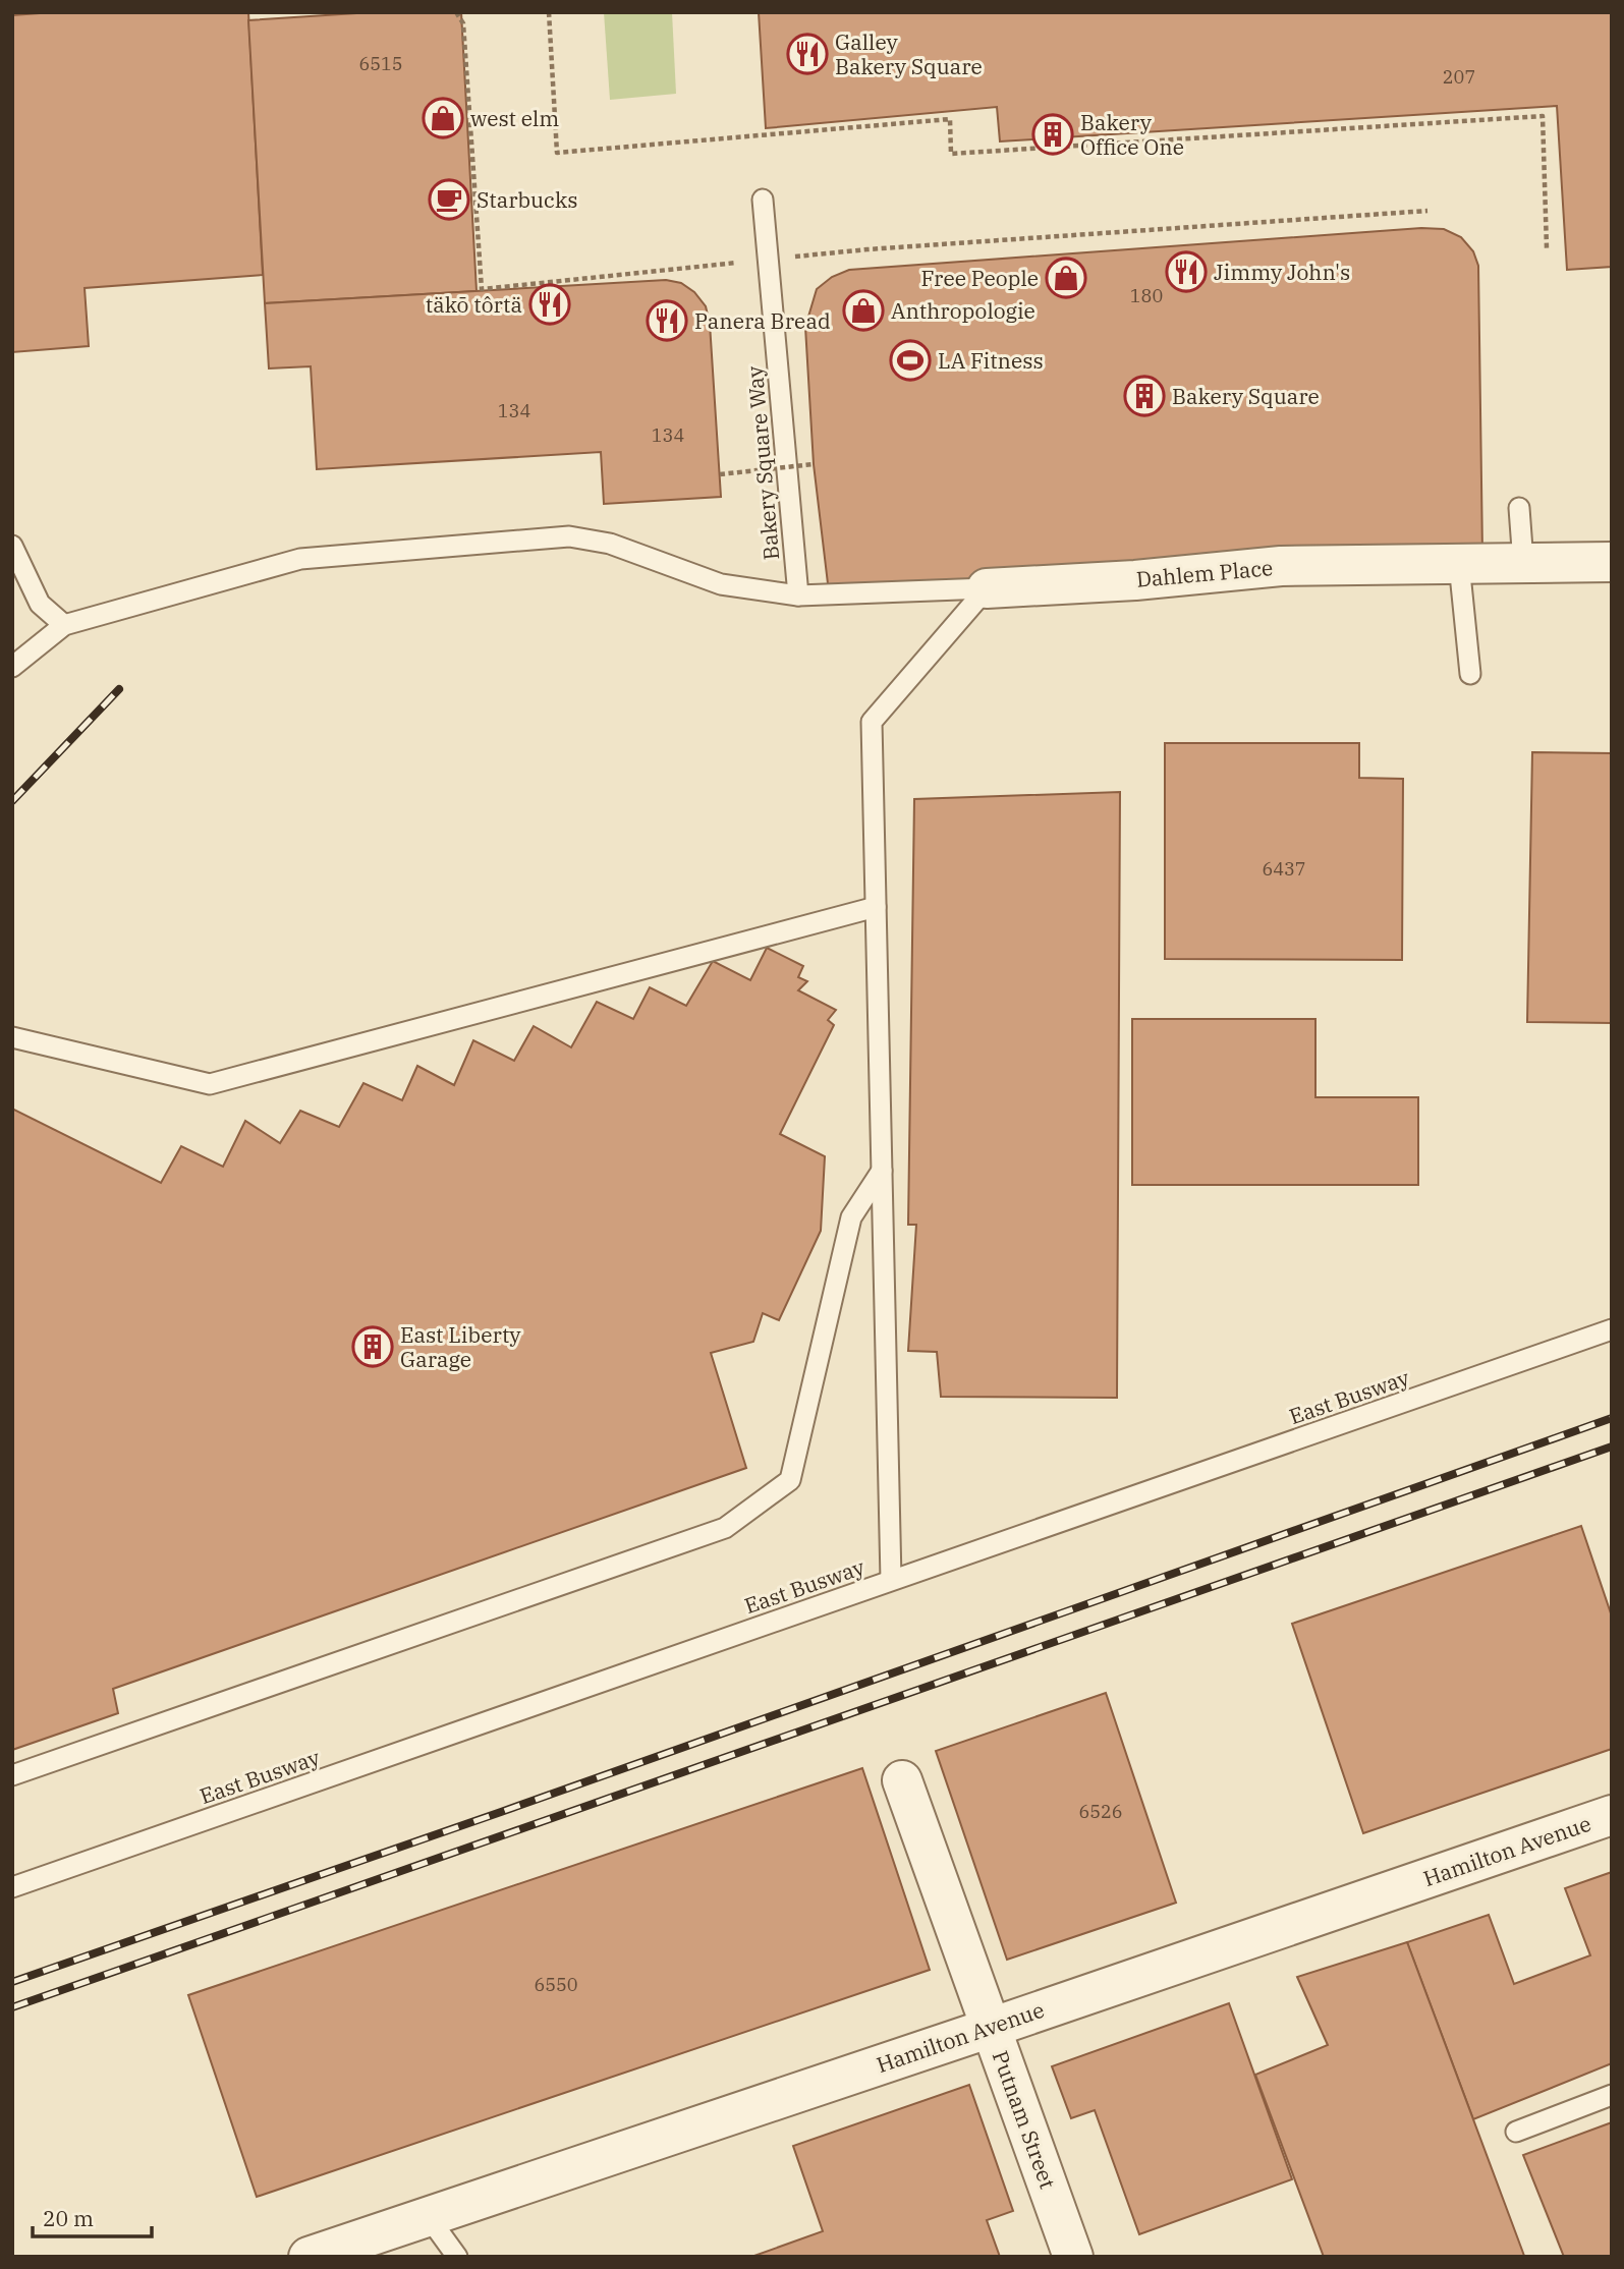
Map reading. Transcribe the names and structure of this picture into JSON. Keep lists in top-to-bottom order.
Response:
{
  "streets": {
    "street": ["Dahlem Place", "Hamilton Avenue", "Putnam Street"],
    "lane": ["Bakery Square Way", "East Busway"]
  },
  "crossings": [
    ["Bakery Square Way", "Dahlem Place"],
    ["Hamilton Avenue", "Putnam Street"]
  ],
  "places": {
    "restaurant": [
      "Galley Bakery Square",
      "Jimmy John's",
      "täkō tôrtä",
      "Panera Bread"
    ],
    "shop": ["west elm", "Free People", "Anthropologie"],
    "building": ["Bakery Office One", "Bakery Square", "East Liberty Garage"],
    "cafe": ["Starbucks"],
    "sports": ["LA Fitness"]
  },
  "house_numbers": [
    "6515",
    "207",
    "180",
    "134",
    "134",
    "6437",
    "6526",
    "6550"
  ],
  "scale_bar": "20 m"
}
